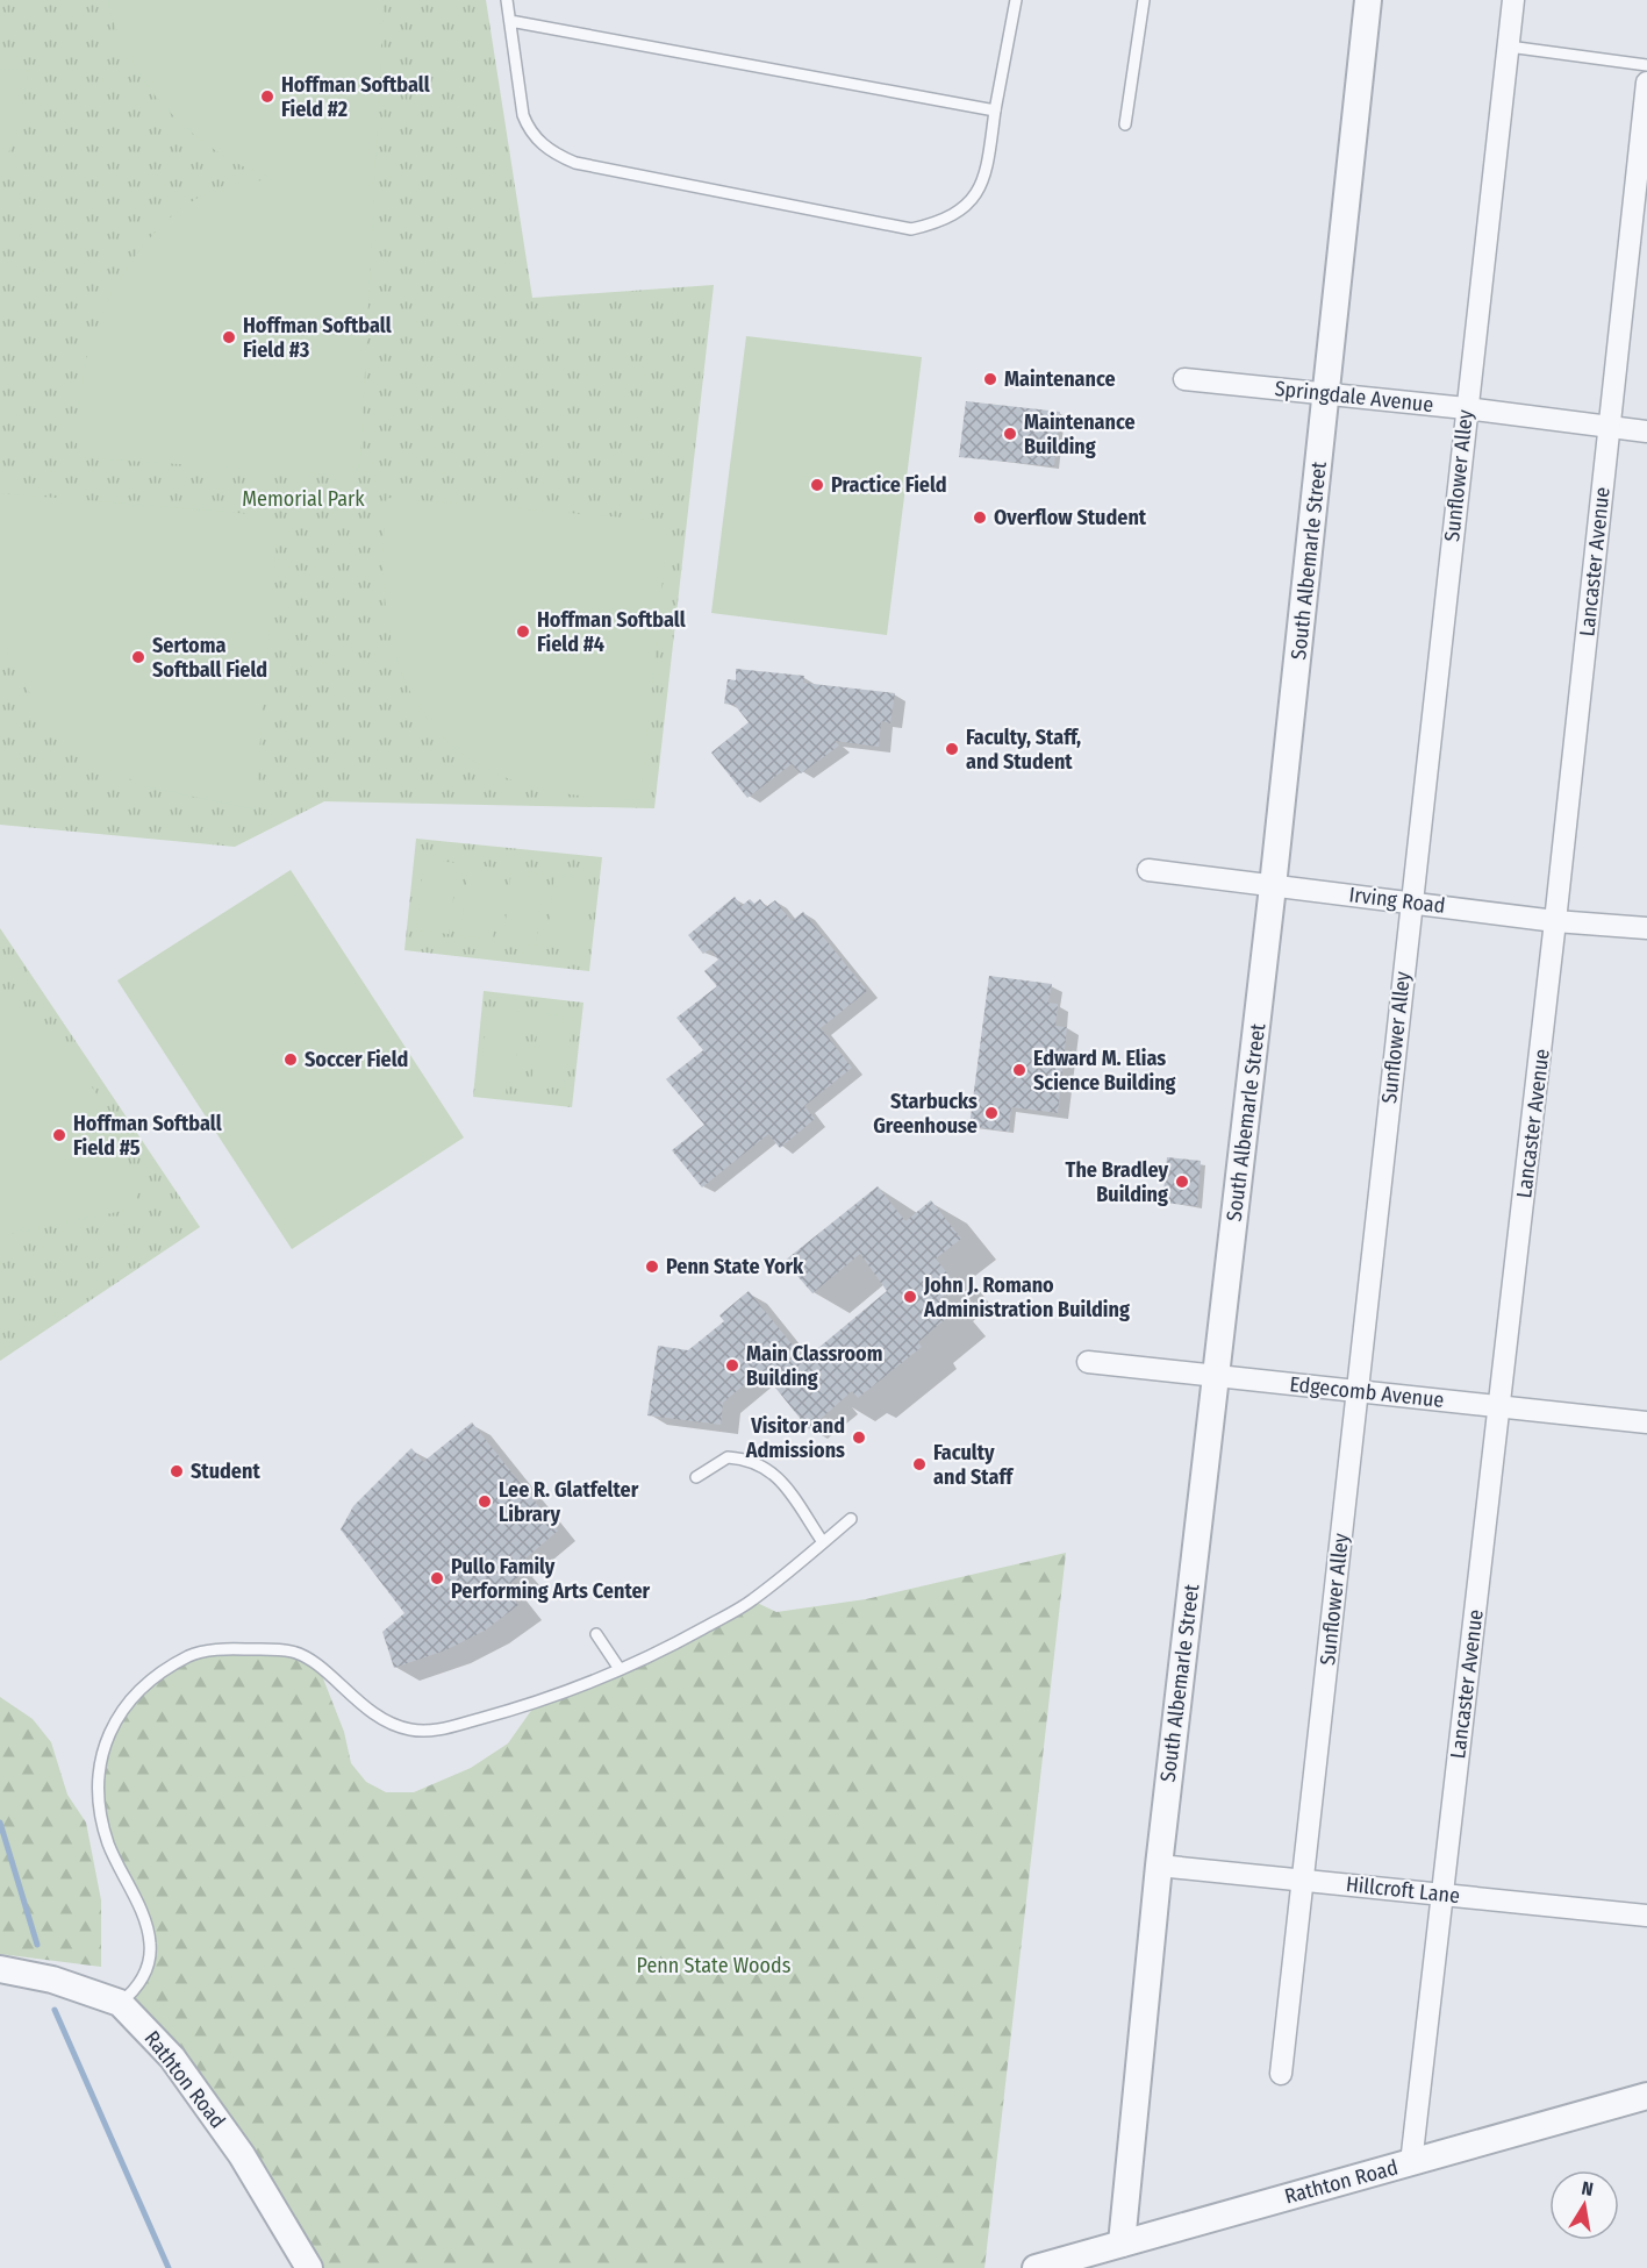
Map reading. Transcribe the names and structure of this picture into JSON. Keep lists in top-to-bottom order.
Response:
{
  "streets": {
    "street": [
      "Springdale Avenue",
      "Sunflower Alley",
      "South Albemarle Street",
      "Lancaster Avenue",
      "Irving Road",
      "Edgecomb Avenue",
      "Hillcroft Lane",
      "Rathton Road"
    ]
  },
  "crossings": [
    ["Springdale Avenue", "Sunflower Alley"],
    ["Springdale Avenue", "South Albemarle Street"],
    ["Springdale Avenue", "Lancaster Avenue"],
    ["Sunflower Alley", "Irving Road"],
    ["Sunflower Alley", "Edgecomb Avenue"],
    ["Sunflower Alley", "Hillcroft Lane"],
    ["South Albemarle Street", "Irving Road"],
    ["South Albemarle Street", "Edgecomb Avenue"],
    ["South Albemarle Street", "Hillcroft Lane"],
    ["South Albemarle Street", "Rathton Road"],
    ["Lancaster Avenue", "Irving Road"],
    ["Lancaster Avenue", "Edgecomb Avenue"],
    ["Lancaster Avenue", "Hillcroft Lane"],
    ["Lancaster Avenue", "Rathton Road"]
  ],
  "parks": ["Memorial Park", "Penn State Woods"],
  "places": [
    "Hoffman Softball Field #2",
    "Hoffman Softball Field #3",
    "Maintenance",
    "Maintenance Building",
    "Practice Field",
    "Overflow Student",
    "Hoffman Softball Field #4",
    "Sertoma Softball Field",
    "Faculty, Staff, and Student",
    "Soccer Field",
    "Edward M. Elias Science Building",
    "Starbucks Greenhouse",
    "Hoffman Softball Field #5",
    "The Bradley Building",
    "Penn State York",
    "John J. Romano Administration Building",
    "Main Classroom Building",
    "Visitor and Admissions",
    "Faculty and Staff",
    "Student",
    "Lee R. Glatfelter Library",
    "Pullo Family Performing Arts Center"
  ],
  "north": "top"
}
